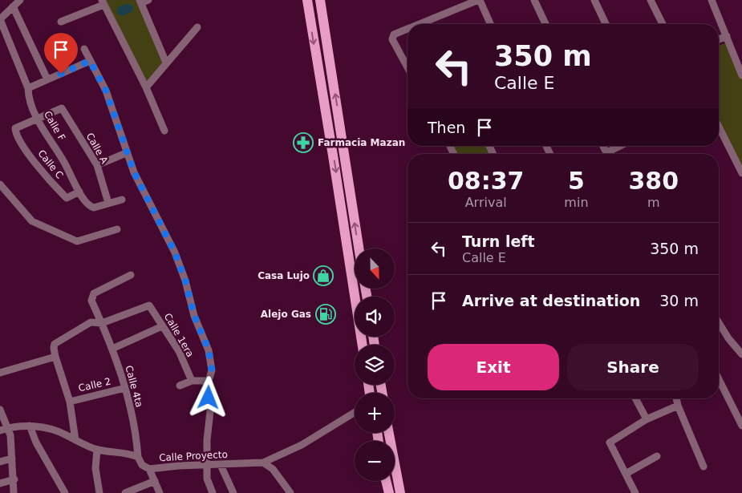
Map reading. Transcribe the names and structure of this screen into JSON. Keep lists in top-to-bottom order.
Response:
{
  "streets": {
    "street": [
      "Calle F",
      "Calle A",
      "Calle C",
      "Calle 1era",
      "Calle 2",
      "Calle 4ta",
      "Calle Proyecto"
    ]
  },
  "crossings": [
    ["Calle F", "Calle A"],
    ["Calle F", "Calle C"],
    ["Calle A", "Calle C"],
    ["Calle 1era", "Calle 4ta"],
    ["Calle 2", "Calle 4ta"],
    ["Calle 4ta", "Calle Proyecto"]
  ],
  "places": {
    "pharmacy": ["Farmacia Mazan"],
    "shop": ["Casa Lujo"],
    "fuel station": ["Alejo Gas"]
  },
  "north": "bottom",
  "page": {
    "turn": ["350 m", "Calle E"],
    "then": "Then",
    "eta": [
      "08:37",
      "Arrival",
      "5",
      "min",
      "380",
      "m"
    ],
    "list": [
      {
        "name": "Turn left",
        "note": "Calle E",
        "value": "350 m"
      },
      {
        "name": "Arrive at destination",
        "value": "30 m"
      }
    ],
    "map_buttons": ["+", "−"],
    "buttons": ["Exit", "Share"]
  }
}
